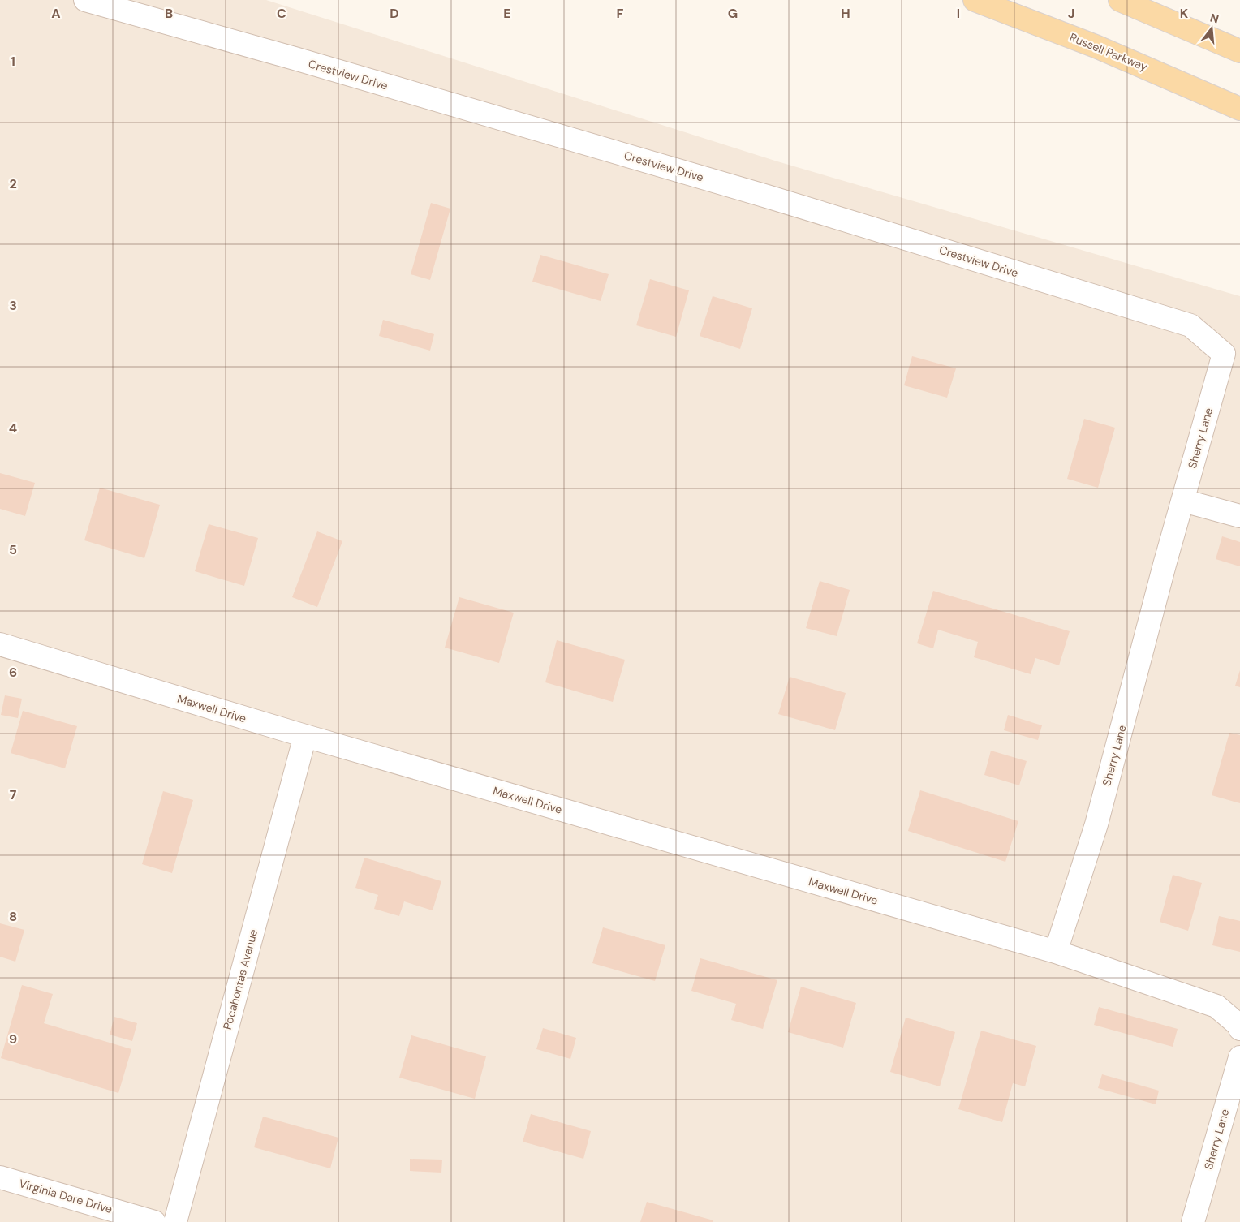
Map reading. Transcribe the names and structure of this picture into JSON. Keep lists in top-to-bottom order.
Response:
{
  "streets": {
    "main road": ["Russell Parkway"],
    "street": [
      "Crestview Drive",
      "Sherry Lane",
      "Maxwell Drive",
      "Pocahontas Avenue",
      "Virginia Dare Drive"
    ]
  },
  "crossings": [
    ["Crestview Drive", "Sherry Lane"],
    ["Sherry Lane", "Maxwell Drive"],
    ["Maxwell Drive", "Pocahontas Avenue"]
  ],
  "north": "top",
  "grid": {
    "columns": [
      "A",
      "B",
      "C",
      "D",
      "E",
      "F",
      "G",
      "H",
      "I",
      "J",
      "K"
    ],
    "rows": [
      "1",
      "2",
      "3",
      "4",
      "5",
      "6",
      "7",
      "8",
      "9"
    ]
  }
}
